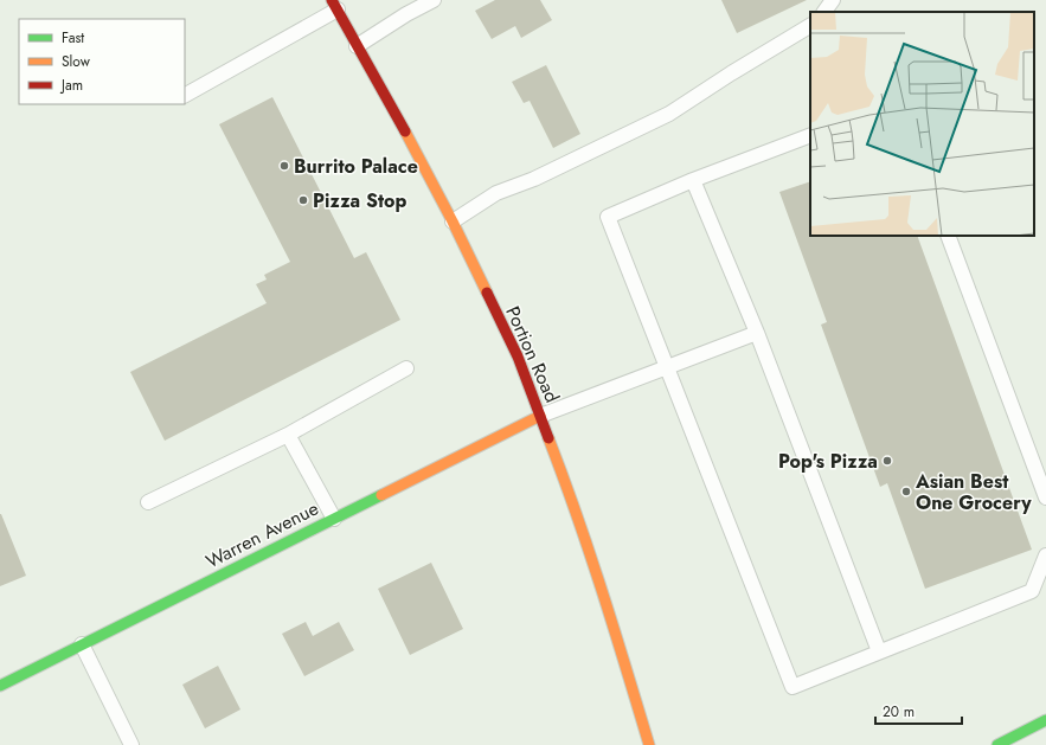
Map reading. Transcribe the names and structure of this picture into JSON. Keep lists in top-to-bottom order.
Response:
{
  "streets": {
    "main road": ["Portion Road", "Warren Avenue"]
  },
  "crossings": [
    ["Portion Road", "Warren Avenue"]
  ],
  "places": [
    "Burrito Palace",
    "Pizza Stop",
    "Pop's Pizza",
    "Asian Best One Grocery"
  ],
  "legend": ["Fast", "Slow", "Jam"],
  "scale_bar": "20 m"
}
